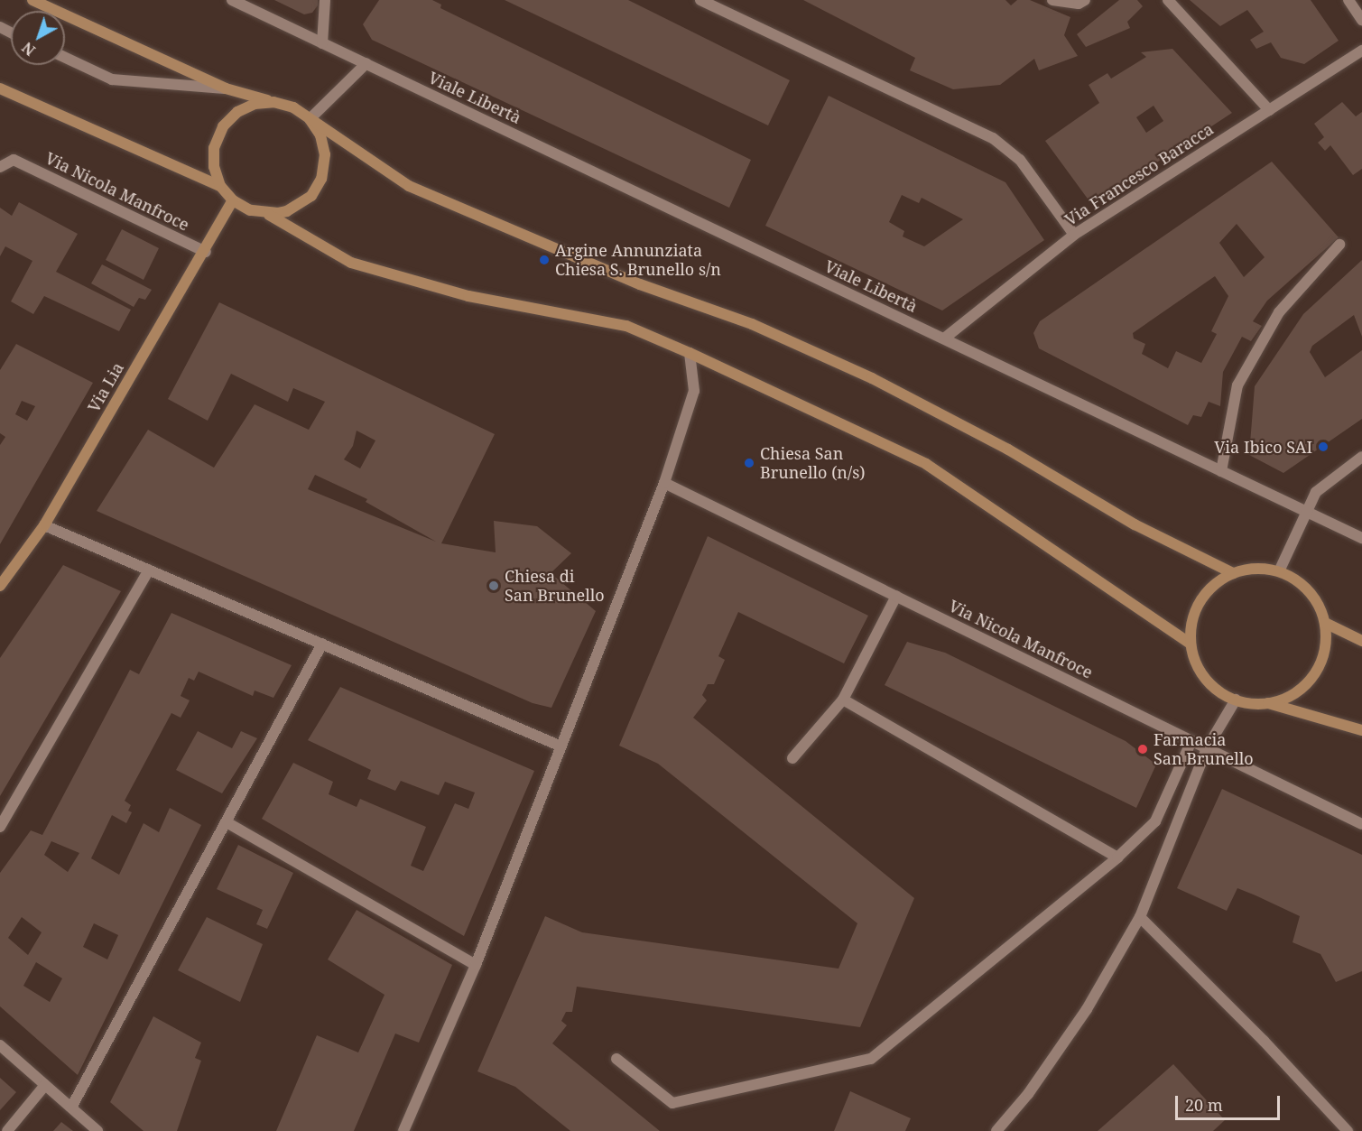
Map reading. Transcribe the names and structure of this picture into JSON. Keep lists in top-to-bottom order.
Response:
{
  "streets": {
    "street": [
      "Viale Libertà",
      "Via Francesco Baracca",
      "Via Nicola Manfroce",
      "Via Lia"
    ]
  },
  "crossings": [
    ["Viale Libertà", "Via Francesco Baracca"],
    ["Via Nicola Manfroce", "Via Lia"]
  ],
  "places": [
    "Argine Annunziata Chiesa S. Brunello s/n",
    "Via Ibico SAI",
    "Chiesa San Brunello (n/s)",
    "Chiesa di San Brunello",
    "Farmacia San Brunello"
  ],
  "scale_bar": "20 m",
  "north": "bottom left"
}
